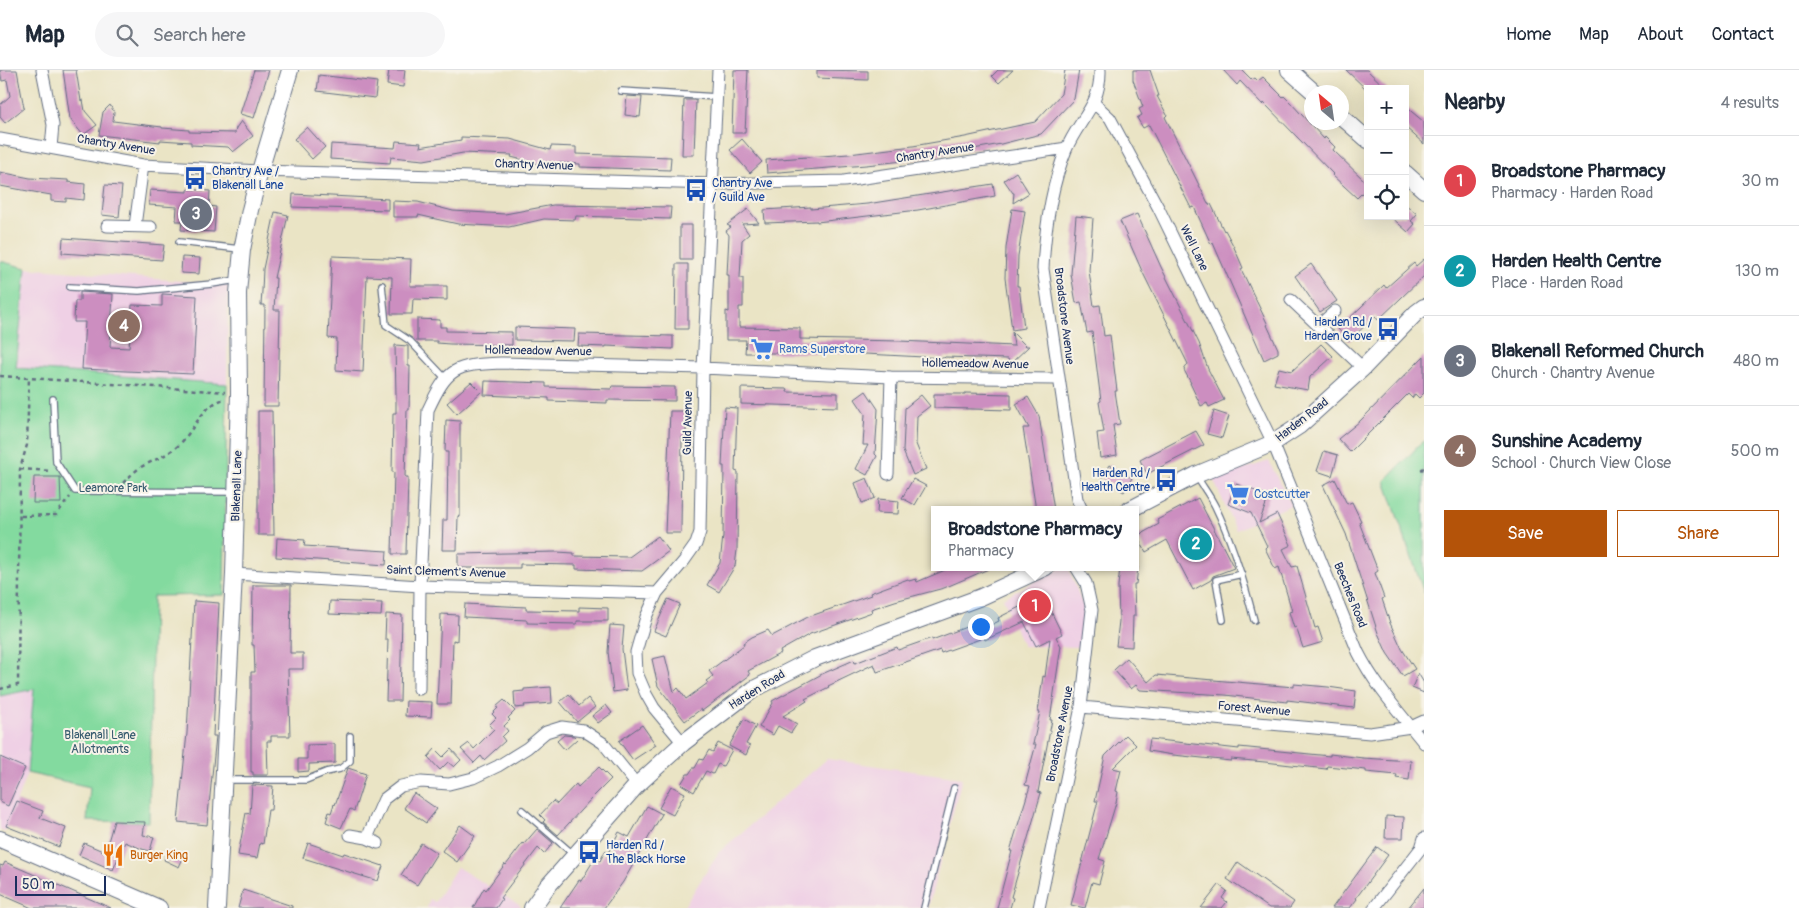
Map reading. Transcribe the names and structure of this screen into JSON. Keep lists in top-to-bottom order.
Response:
{
  "streets": {
    "street": [
      "Chantry Avenue",
      "Well Lane",
      "Broadstone Avenue",
      "Hollemeadow Avenue",
      "Harden Road",
      "Guild Avenue",
      "Blakenall Lane",
      "Saint Clement's Avenue",
      "Beeches Road",
      "Forest Avenue"
    ]
  },
  "crossings": [
    ["Chantry Avenue", "Broadstone Avenue"],
    ["Chantry Avenue", "Guild Avenue"],
    ["Chantry Avenue", "Blakenall Lane"],
    ["Well Lane", "Broadstone Avenue"],
    ["Well Lane", "Harden Road"],
    ["Well Lane", "Beeches Road"],
    ["Broadstone Avenue", "Hollemeadow Avenue"],
    ["Broadstone Avenue", "Forest Avenue"],
    ["Hollemeadow Avenue", "Guild Avenue"],
    ["Hollemeadow Avenue", "Saint Clement's Avenue"],
    ["Harden Road", "Guild Avenue"],
    ["Harden Road", "Beeches Road"],
    ["Guild Avenue", "Saint Clement's Avenue"],
    ["Blakenall Lane", "Saint Clement's Avenue"],
    ["Beeches Road", "Forest Avenue"]
  ],
  "parks": ["Leamore Park", "Blakenall Lane Allotments"],
  "places": {
    "bus stop": [
      "Chantry Ave / Blakenall Lane",
      "Chantry Ave / Guild Ave",
      "Harden Rd / Harden Grove",
      "Harden Rd / Health Centre",
      "Harden Rd / The Black Horse"
    ],
    "supermarket": ["Rams Superstore", "Costcutter"],
    "restaurant": ["Burger King"]
  },
  "scale_bar": "50 m",
  "north": "top left",
  "page": {
    "header": "Map",
    "search": "Search here",
    "nav": [
      "Home",
      "Map",
      "About",
      "Contact"
    ],
    "heading": ["Nearby", "4 results"],
    "map_buttons": ["+", "−"],
    "list": [
      {
        "mark": "1",
        "name": "Broadstone Pharmacy",
        "note": "Pharmacy · Harden Road",
        "value": "30 m"
      },
      {
        "mark": "2",
        "name": "Harden Health Centre",
        "note": "Place · Harden Road",
        "value": "130 m"
      },
      {
        "mark": "3",
        "name": "Blakenall Reformed Church",
        "note": "Church · Chantry Avenue",
        "value": "480 m"
      },
      {
        "mark": "4",
        "name": "Sunshine Academy",
        "note": "School · Church View Close",
        "value": "500 m"
      }
    ],
    "pins": [
      "3",
      "4",
      "2",
      "1"
    ],
    "buttons": ["Save", "Share"],
    "popup": ["Broadstone Pharmacy", "Pharmacy"],
    "scale": "50 m"
  }
}
